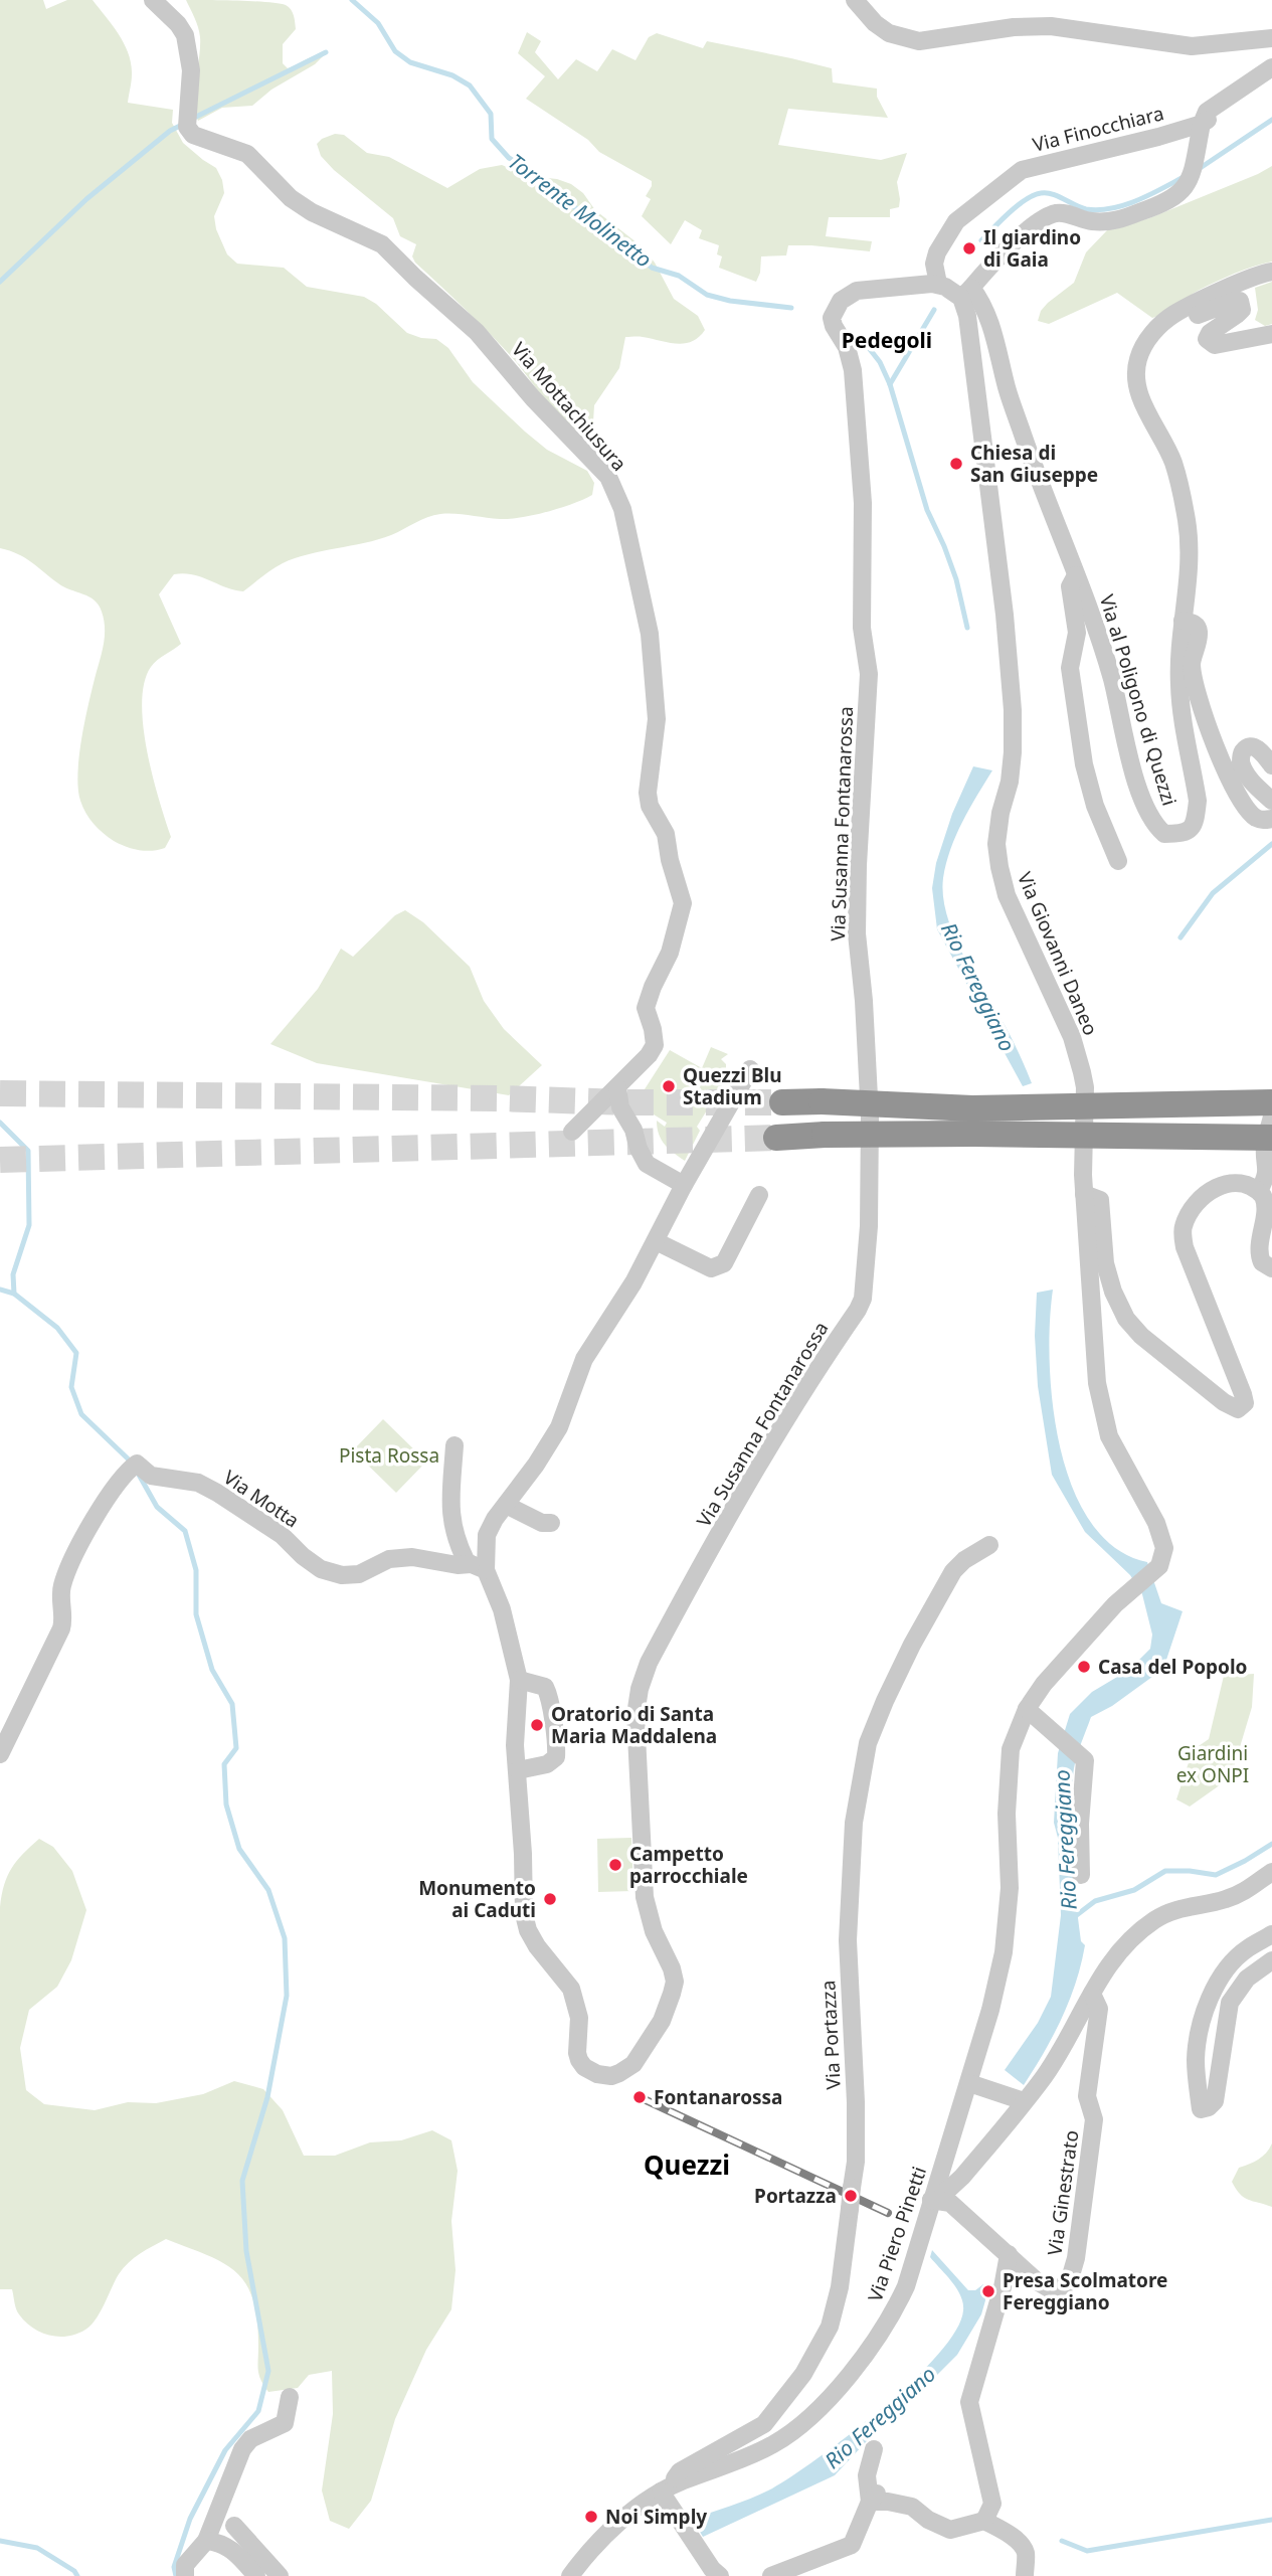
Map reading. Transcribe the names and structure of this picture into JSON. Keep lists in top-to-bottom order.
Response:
{
  "streets": {
    "street": [
      "Via Finocchiara",
      "Via Mottachiusura",
      "Via al Poligono di Quezzi",
      "Via Susanna Fontanarossa",
      "Via Giovanni Daneo",
      "Via Motta",
      "Via Portazza",
      "Via Ginestrato",
      "Via Piero Pinetti"
    ]
  },
  "crossings": [
    ["Via Finocchiara", "Via Susanna Fontanarossa"],
    ["Via al Poligono di Quezzi", "Via Giovanni Daneo"],
    ["Via Giovanni Daneo", "Via Piero Pinetti"],
    ["Via Portazza", "Via Piero Pinetti"],
    ["Via Ginestrato", "Via Piero Pinetti"]
  ],
  "districts": ["Pedegoli", "Quezzi"],
  "water": ["Torrente Molinetto", "Rio Fereggiano"],
  "parks": ["Pista Rossa", "Giardini ex ONPI"],
  "places": [
    "Il giardino di Gaia",
    "Chiesa di San Giuseppe",
    "Quezzi Blu Stadium",
    "Casa del Popolo",
    "Oratorio di Santa Maria Maddalena",
    "Campetto parrocchiale",
    "Monumento ai Caduti",
    "Fontanarossa",
    "Portazza",
    "Presa Scolmatore Fereggiano",
    "Noi Simply"
  ]
}
